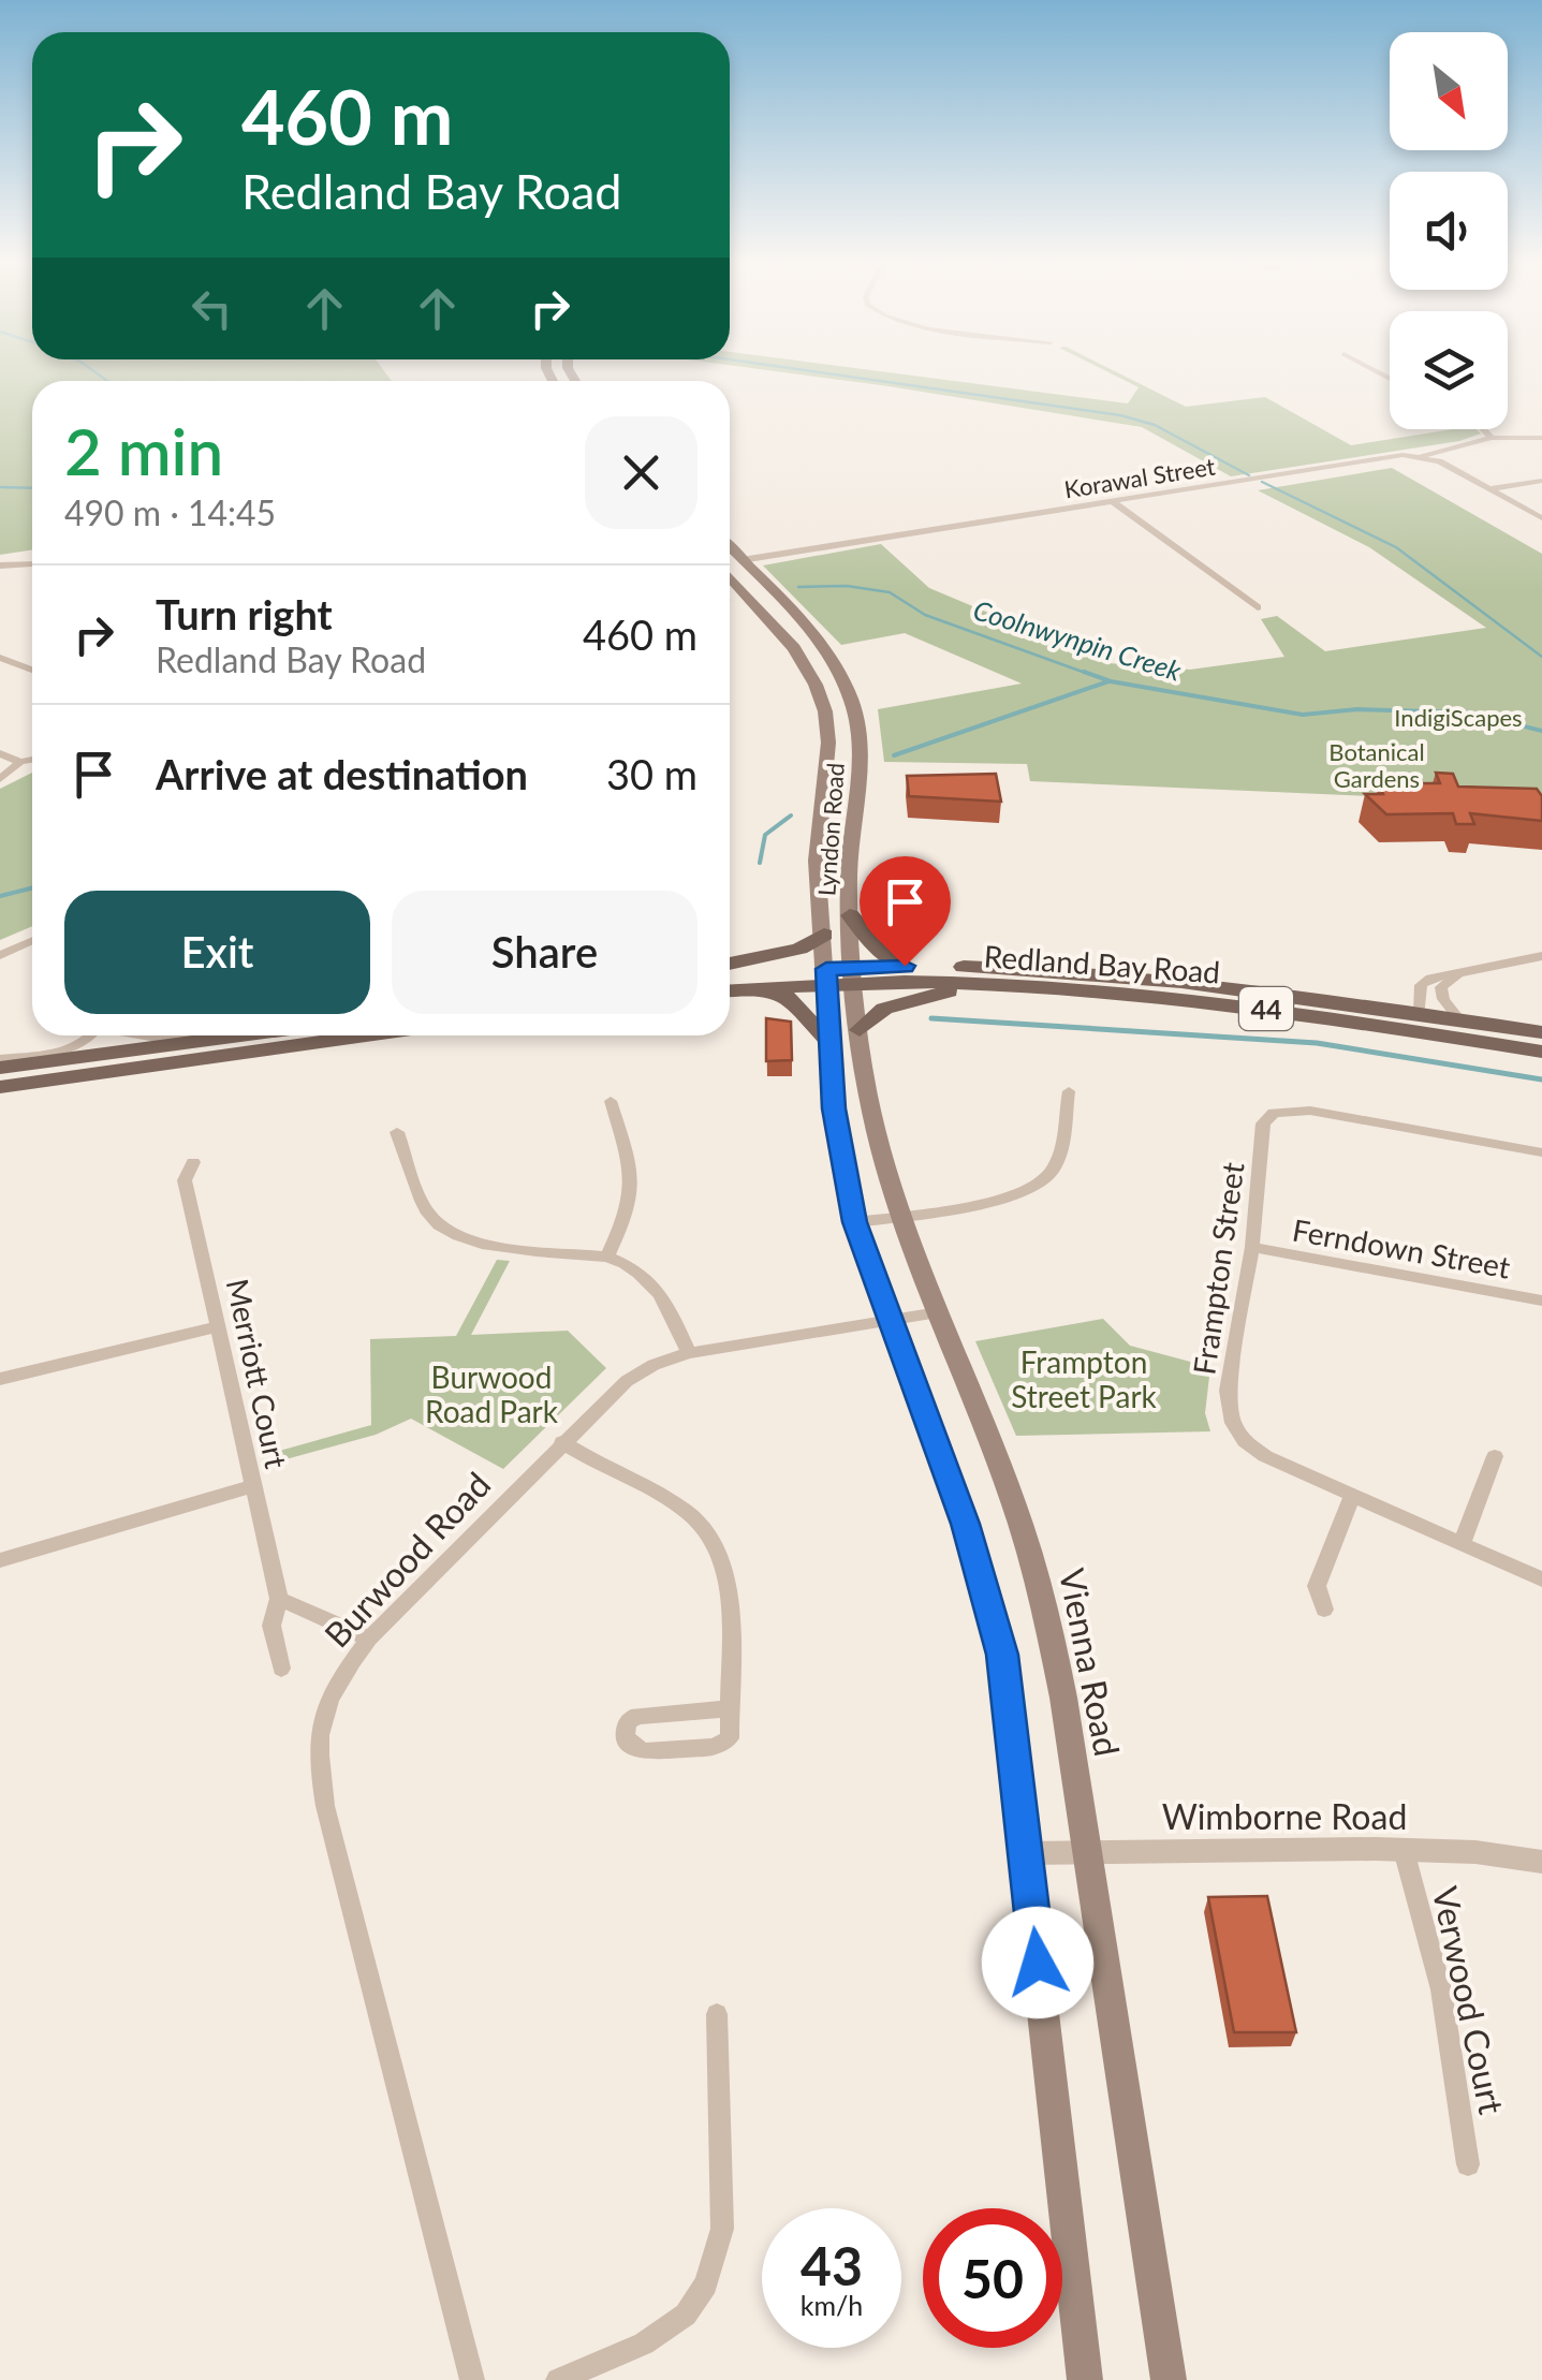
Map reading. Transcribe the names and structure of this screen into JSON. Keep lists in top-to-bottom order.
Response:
{
  "streets": {
    "main road": [
      "Lyndon Road",
      "Redland Bay Road",
      "44",
      "Vienna Road"
    ],
    "street": [
      "Korawal Street",
      "Ferndown Street",
      "Frampton Street",
      "Merriott Court",
      "Burwood Road",
      "Wimborne Road",
      "Verwood Court"
    ]
  },
  "crossings": [
    ["Korawal Street", "Lyndon Road"],
    ["Lyndon Road", "Redland Bay Road"],
    ["Lyndon Road", "Vienna Road"],
    ["Redland Bay Road", "Vienna Road"],
    ["Ferndown Street", "Frampton Street"],
    ["Burwood Road", "Vienna Road"],
    ["Vienna Road", "Wimborne Road"],
    ["Wimborne Road", "Verwood Court"]
  ],
  "water": ["Coolnwynpin Creek"],
  "parks": [
    "IndigiScapes",
    "Botanical Gardens",
    "Frampton Street Park",
    "Burwood Road Park"
  ],
  "north": "bottom right",
  "page": {
    "turn": ["460 m", "Redland Bay Road"],
    "heading": ["2 min", "490 m · 14:45"],
    "list": [
      {
        "name": "Turn right",
        "note": "Redland Bay Road",
        "value": "460 m"
      },
      {
        "name": "Arrive at destination",
        "value": "30 m"
      }
    ],
    "buttons": ["Exit", "Share"],
    "speed": "43 km/h",
    "limit": "50"
  }
}
